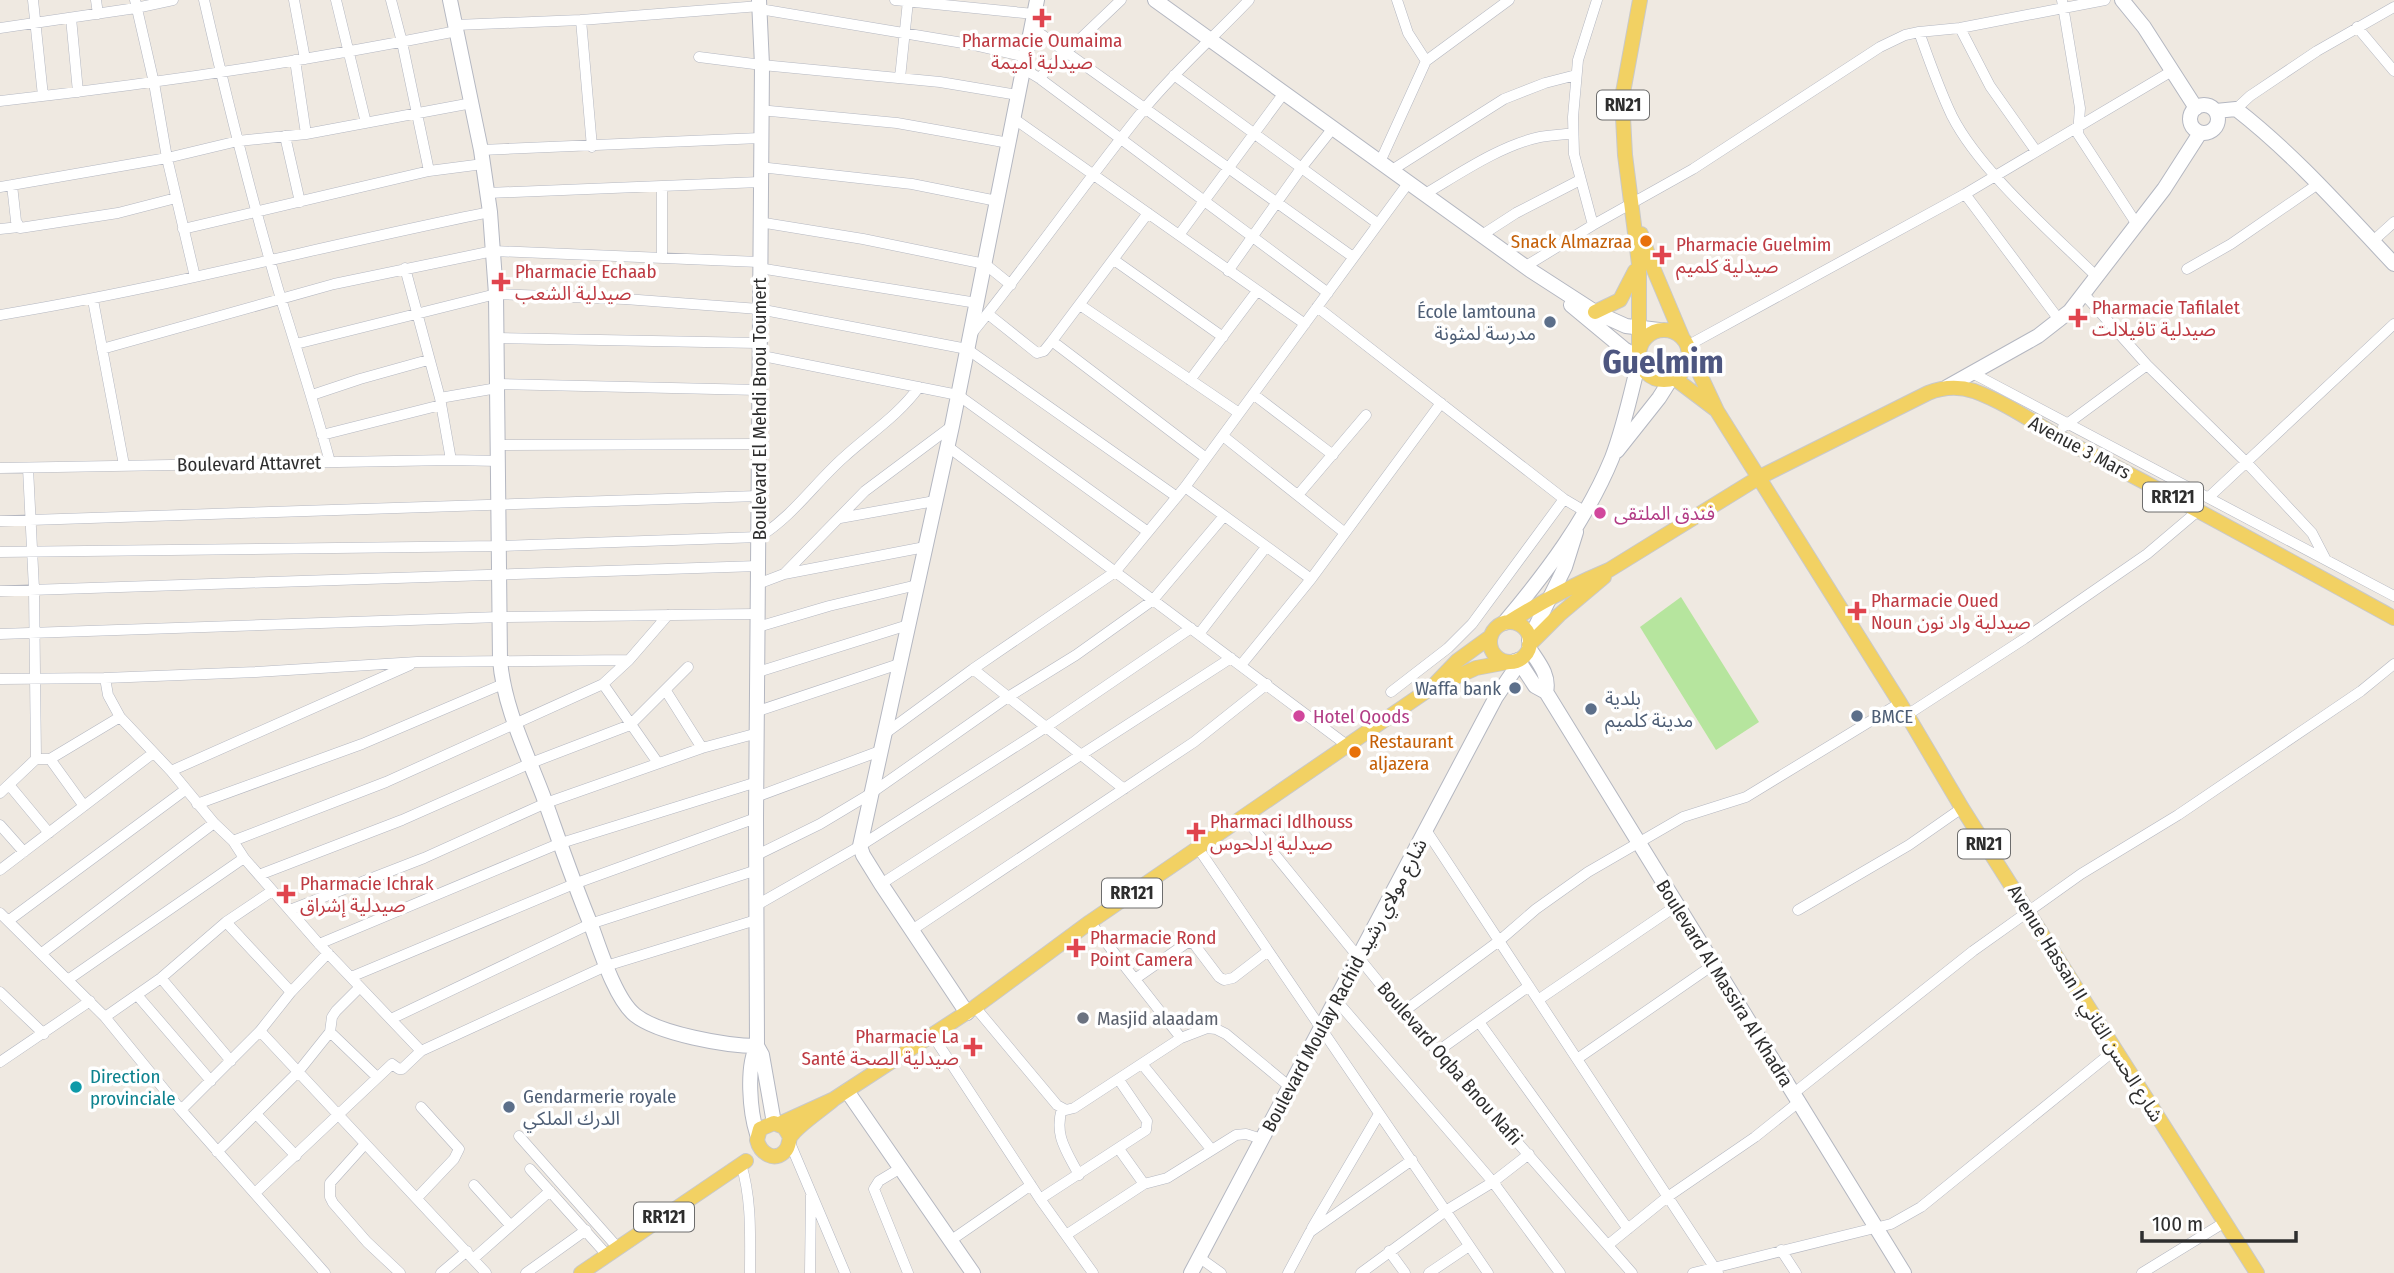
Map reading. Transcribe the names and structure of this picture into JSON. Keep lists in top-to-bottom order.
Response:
{
  "streets": {
    "main road": [
      "RN21",
      "Avenue 3 Mars",
      "RR121",
      "Avenue Hassan II شارع الحسن الثاني"
    ],
    "street": [
      "Boulevard El Mehdi Bnou Toumert",
      "Boulevard Attavret",
      "Boulevard Al Massira Al Khadra",
      "Boulevard Moulay Rachid شارع مولاي رشيد",
      "Boulevard Oqba Bnou Nafii"
    ]
  },
  "crossings": [
    ["RN21", "Avenue Hassan II شارع الحسن الثاني"],
    ["Avenue 3 Mars", "RR121"],
    ["RR121", "Boulevard Al Massira Al Khadra"],
    ["RR121", "Boulevard Moulay Rachid شارع مولاي رشيد"],
    ["RR121", "Avenue Hassan II شارع الحسن الثاني"],
    ["RR121", "Boulevard Oqba Bnou Nafii"],
    ["Boulevard Al Massira Al Khadra", "Boulevard Moulay Rachid شارع مولاي رشيد"],
    ["Boulevard Moulay Rachid شارع مولاي رشيد", "Boulevard Oqba Bnou Nafii"]
  ],
  "districts": ["Guelmim"],
  "places": {
    "health": [
      "Pharmacie Oumaima صيدلية أميمة",
      "Pharmacie Guelmim صيدلية كلميم",
      "Pharmacie Echaab صيدلية الشعب",
      "Pharmacie Tafilalet صيدلية تافيلالت",
      "Pharmacie Oued Noun صيدلية واد نون",
      "Pharmaci Idlhouss صيدلية إدلحوس",
      "Pharmacie Ichrak صيدلية إشراق",
      "Pharmacie Rond Point Camera",
      "Pharmacie La Santé صيدلية الصحة"
    ],
    "other": [
      "Snack Almazraa",
      "École lamtouna مدرسة لمثونة",
      "فندق الملتقى",
      "Waffa bank",
      "بلدية مدينة كلميم",
      "Hotel Qoods",
      "BMCE",
      "Restaurant aljazera",
      "Masjid alaadam",
      "Direction provinciale",
      "Gendarmerie royale الدرك الملكي"
    ]
  },
  "scale_bar": "100 m"
}
